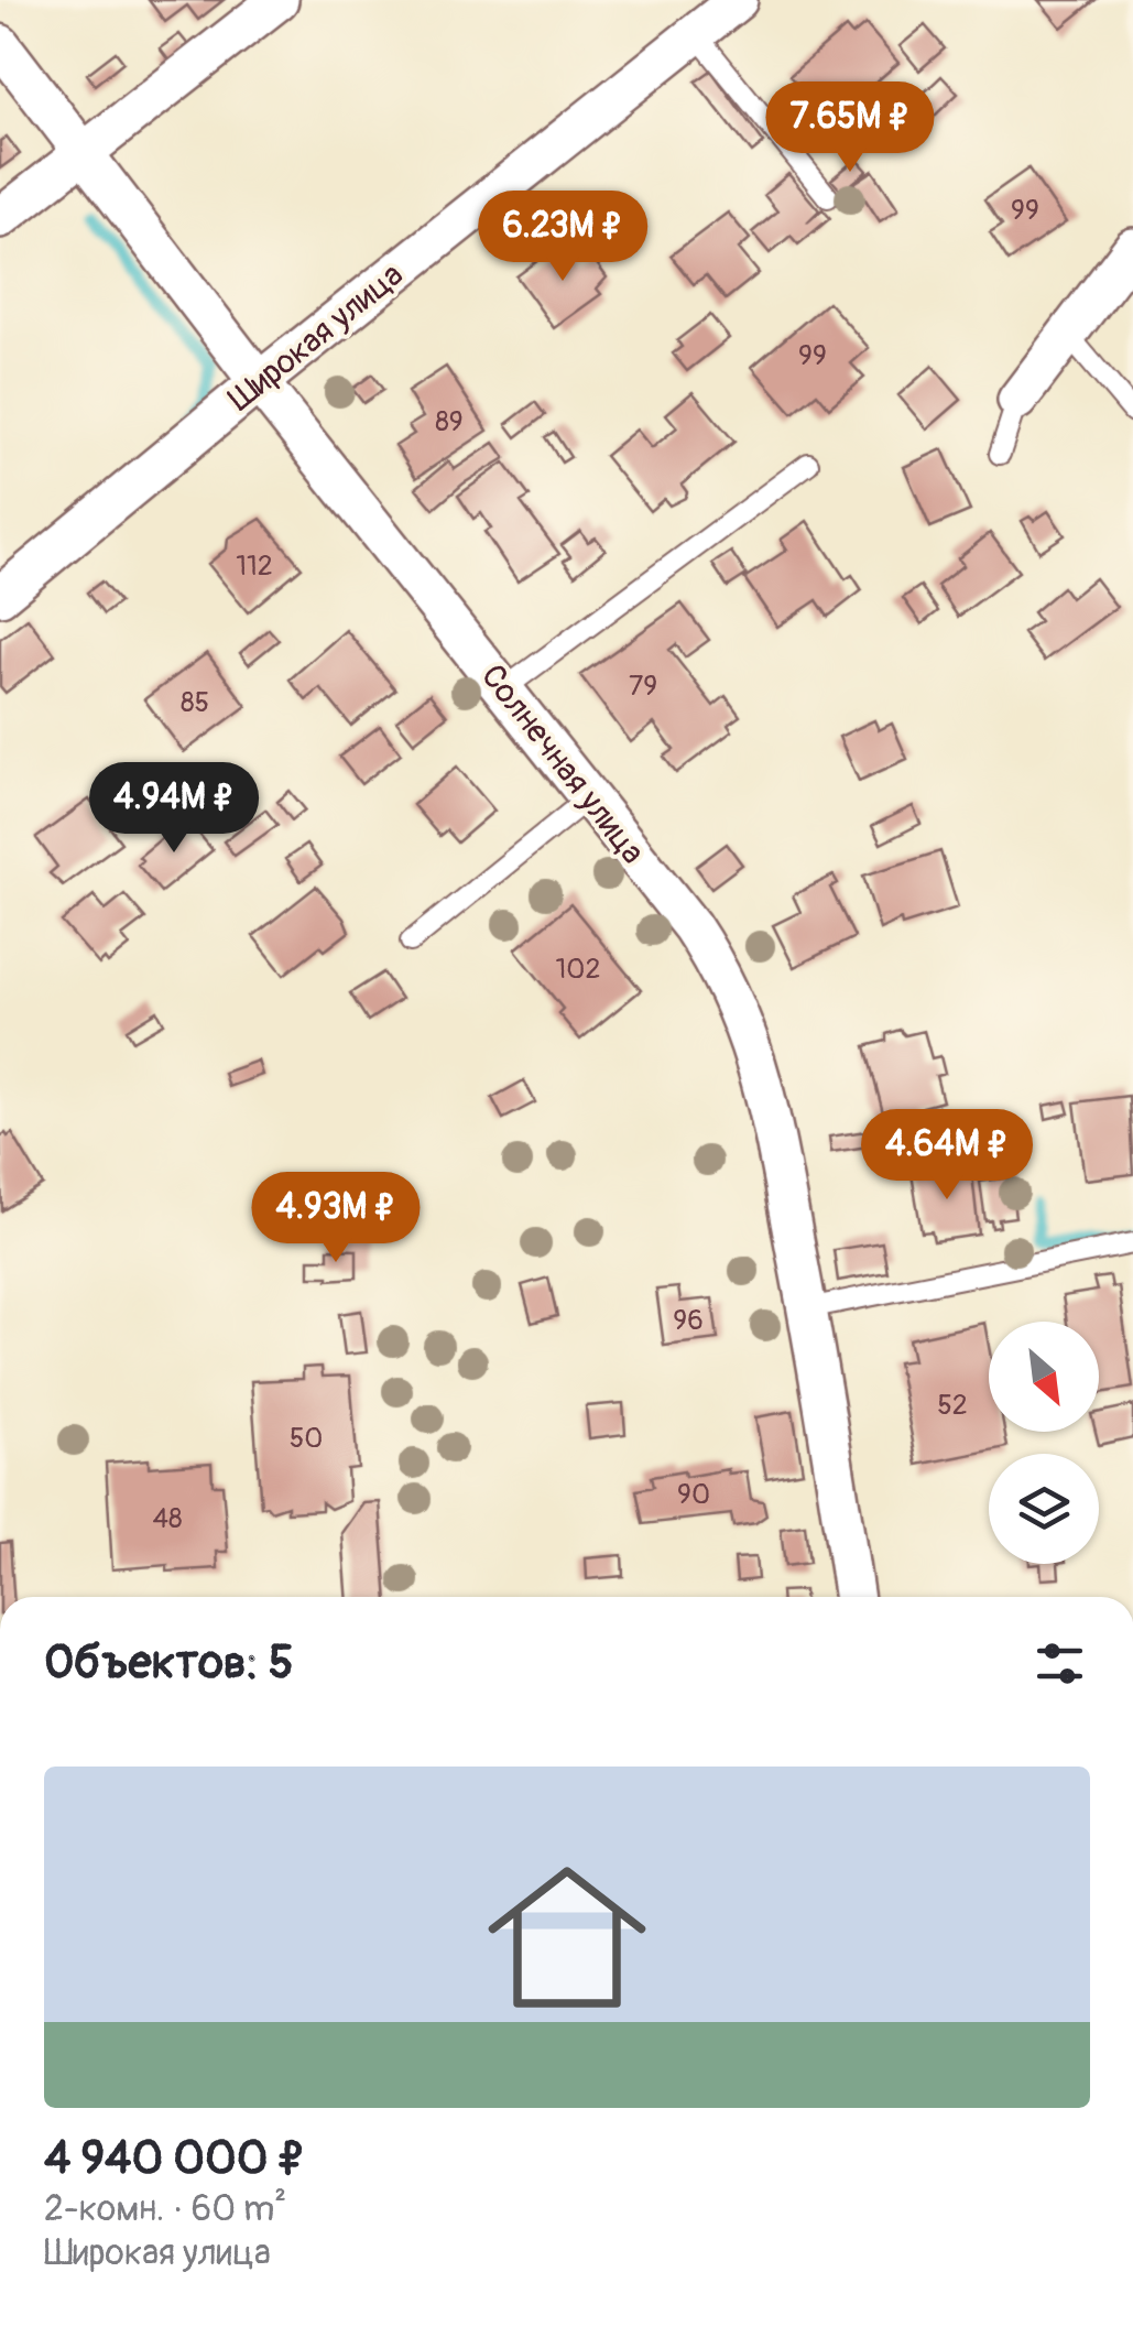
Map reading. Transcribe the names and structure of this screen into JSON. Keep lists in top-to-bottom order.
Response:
{
  "streets": {
    "street": ["Широкая улица", "Солнечная улица"]
  },
  "crossings": [
    ["Широкая улица", "Солнечная улица"]
  ],
  "house_numbers": [
    "99",
    "99",
    "89",
    "112",
    "79",
    "85",
    "102",
    "96",
    "52",
    "50",
    "90",
    "48"
  ],
  "north": "bottom right",
  "page": {
    "price": [
      "7.65M ₽",
      "6.23M ₽",
      "4.94M ₽",
      "4.64M ₽",
      "4.93M ₽"
    ],
    "heading": "Объектов: 5",
    "list": [
      {
        "name": "4 940 000 ₽",
        "note": "2-комн. · 60 m² · Широкая улица"
      }
    ]
  }
}
